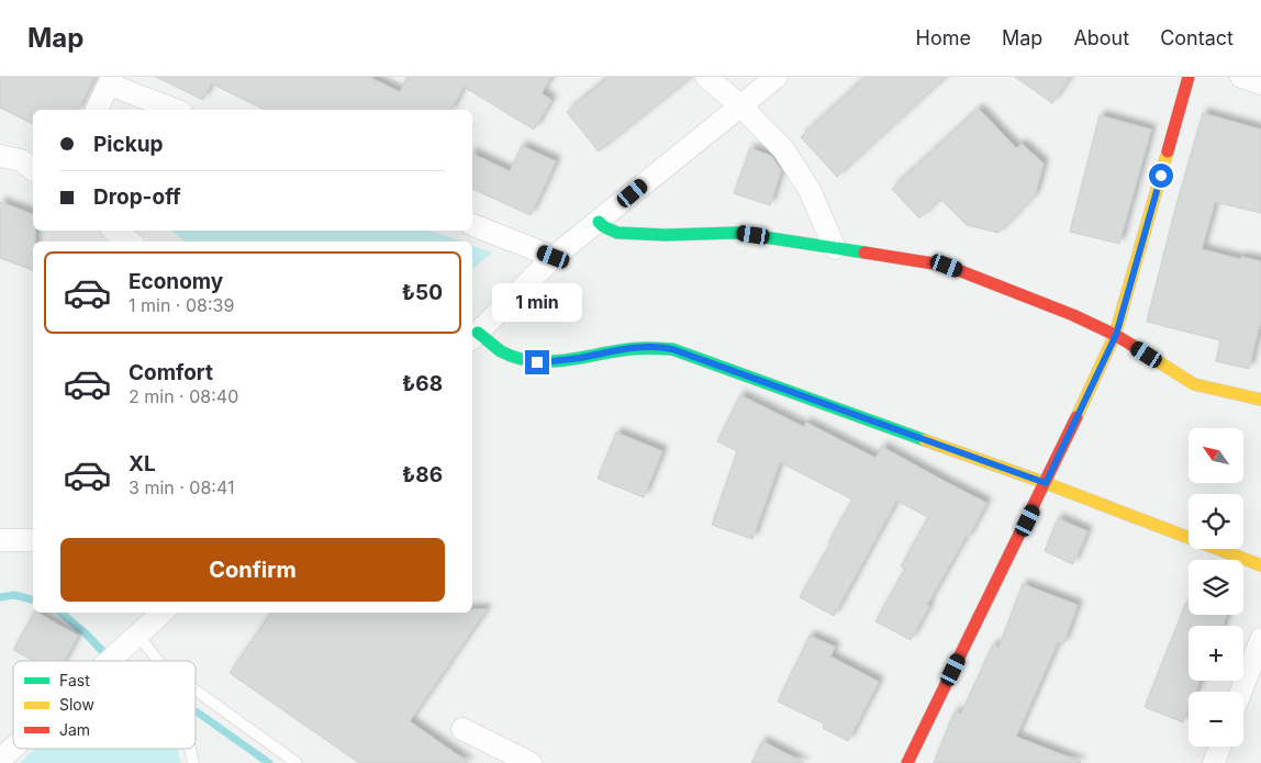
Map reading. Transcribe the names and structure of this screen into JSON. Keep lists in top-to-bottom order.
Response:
{
  "legend": ["Fast", "Slow", "Jam"],
  "north": "top left",
  "page": {
    "header": "Map",
    "nav": [
      "Home",
      "Map",
      "About",
      "Contact"
    ],
    "banner": ["Pickup", "Drop-off"],
    "list": [
      {
        "name": "Economy",
        "note": "1 min · 08:39",
        "value": "₺50"
      },
      {
        "name": "Comfort",
        "note": "2 min · 08:40",
        "value": "₺68"
      },
      {
        "name": "XL",
        "note": "3 min · 08:41",
        "value": "₺86"
      }
    ],
    "bubble": "1 min",
    "map_buttons": ["+", "−"],
    "buttons": "Confirm"
  }
}
